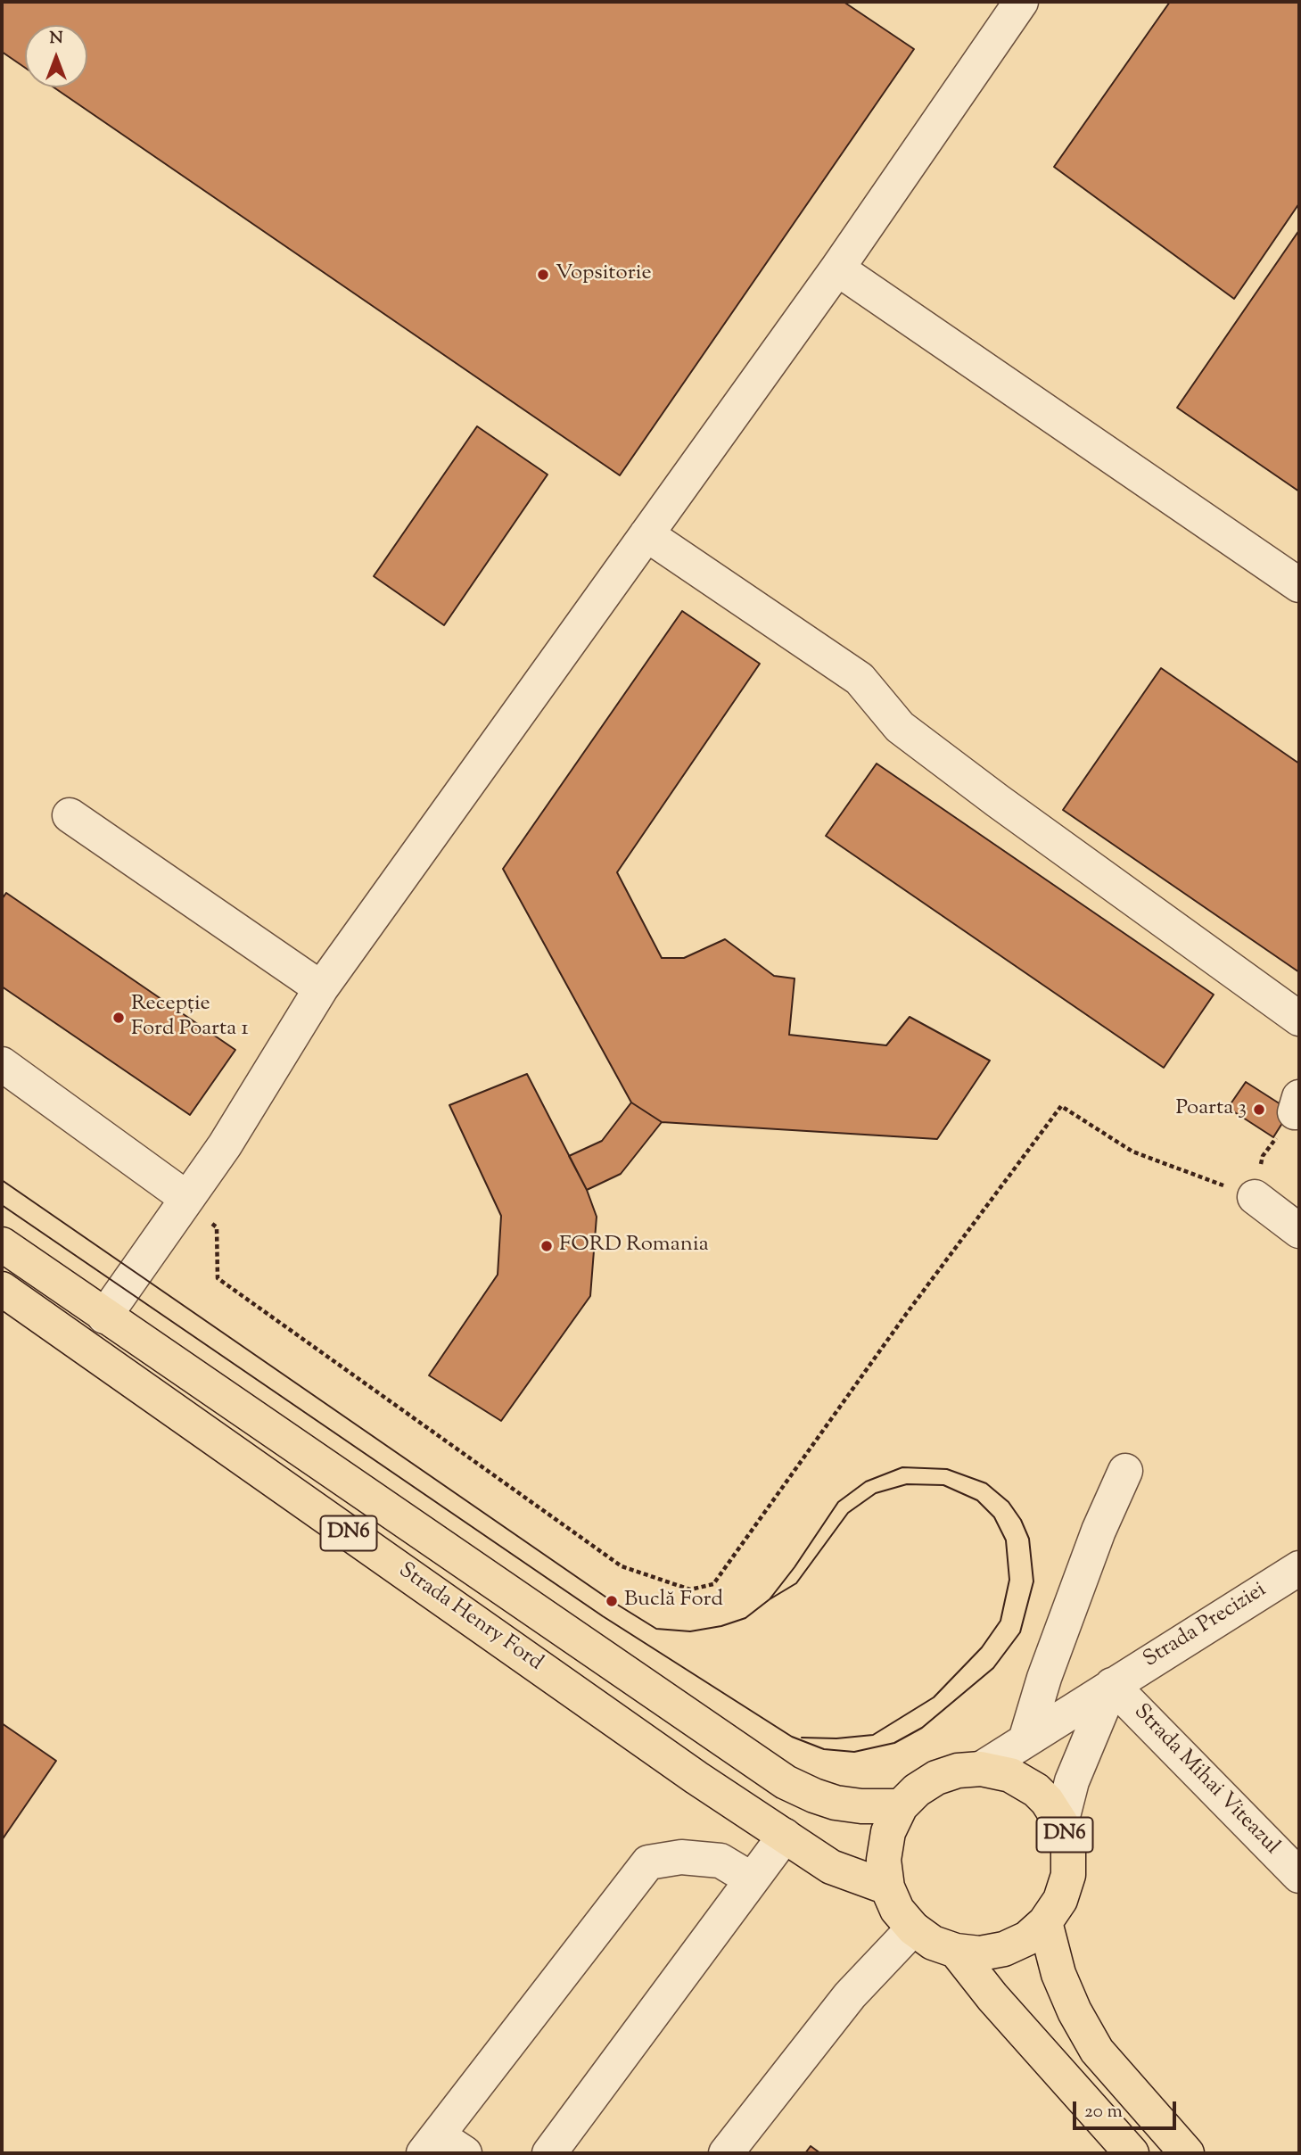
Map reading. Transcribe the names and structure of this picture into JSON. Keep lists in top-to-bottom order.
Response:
{
  "streets": {
    "main road": ["DN6", "Strada Henry Ford"],
    "street": ["Strada Preciziei", "Strada Mihai Viteazul"]
  },
  "crossings": [
    ["DN6", "Strada Henry Ford"],
    ["DN6", "Strada Preciziei"],
    ["Strada Henry Ford", "Strada Preciziei"],
    ["Strada Preciziei", "Strada Mihai Viteazul"]
  ],
  "places": [
    "Vopsitorie",
    "Recepție Ford Poarta 1",
    "Poarta 3",
    "FORD Romania",
    "Buclă Ford"
  ],
  "scale_bar": "20 m",
  "north": "top"
}
